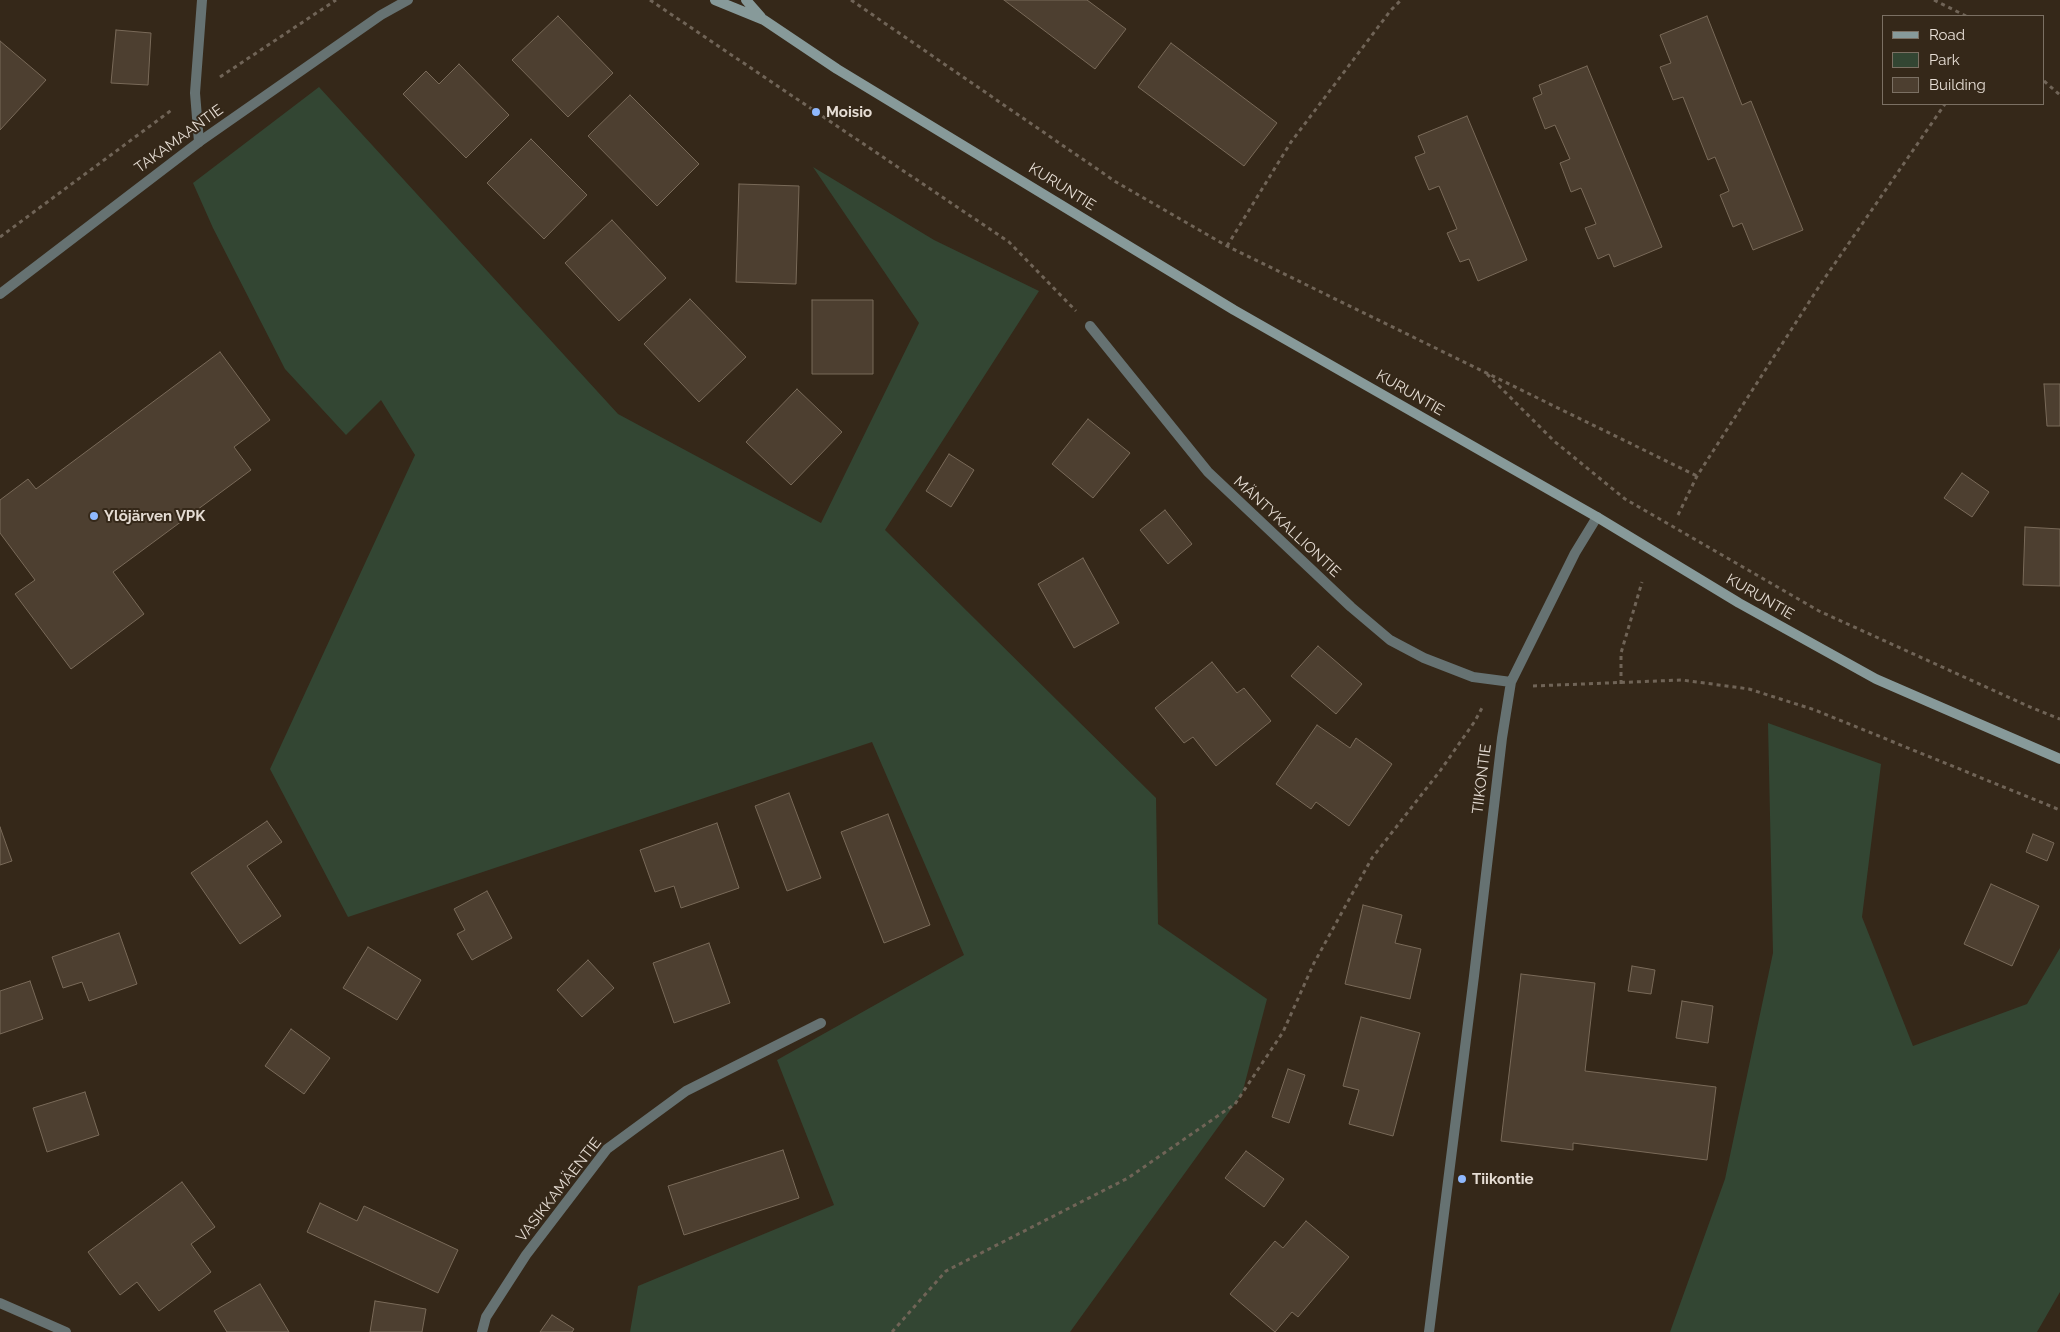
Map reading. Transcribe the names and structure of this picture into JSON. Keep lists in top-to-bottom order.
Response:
{
  "streets": {
    "main road": ["KURUNTIE"],
    "street": [
      "TAKAMAANTIE",
      "MÄNTYKALLIONTIE",
      "TIIKONTIE",
      "VASIKKAMÄENTIE"
    ]
  },
  "crossings": [
    ["KURUNTIE", "TIIKONTIE"],
    ["MÄNTYKALLIONTIE", "TIIKONTIE"]
  ],
  "places": ["Moisio", "Ylöjärven VPK", "Tiikontie"],
  "legend": ["Road", "Park", "Building"]
}
